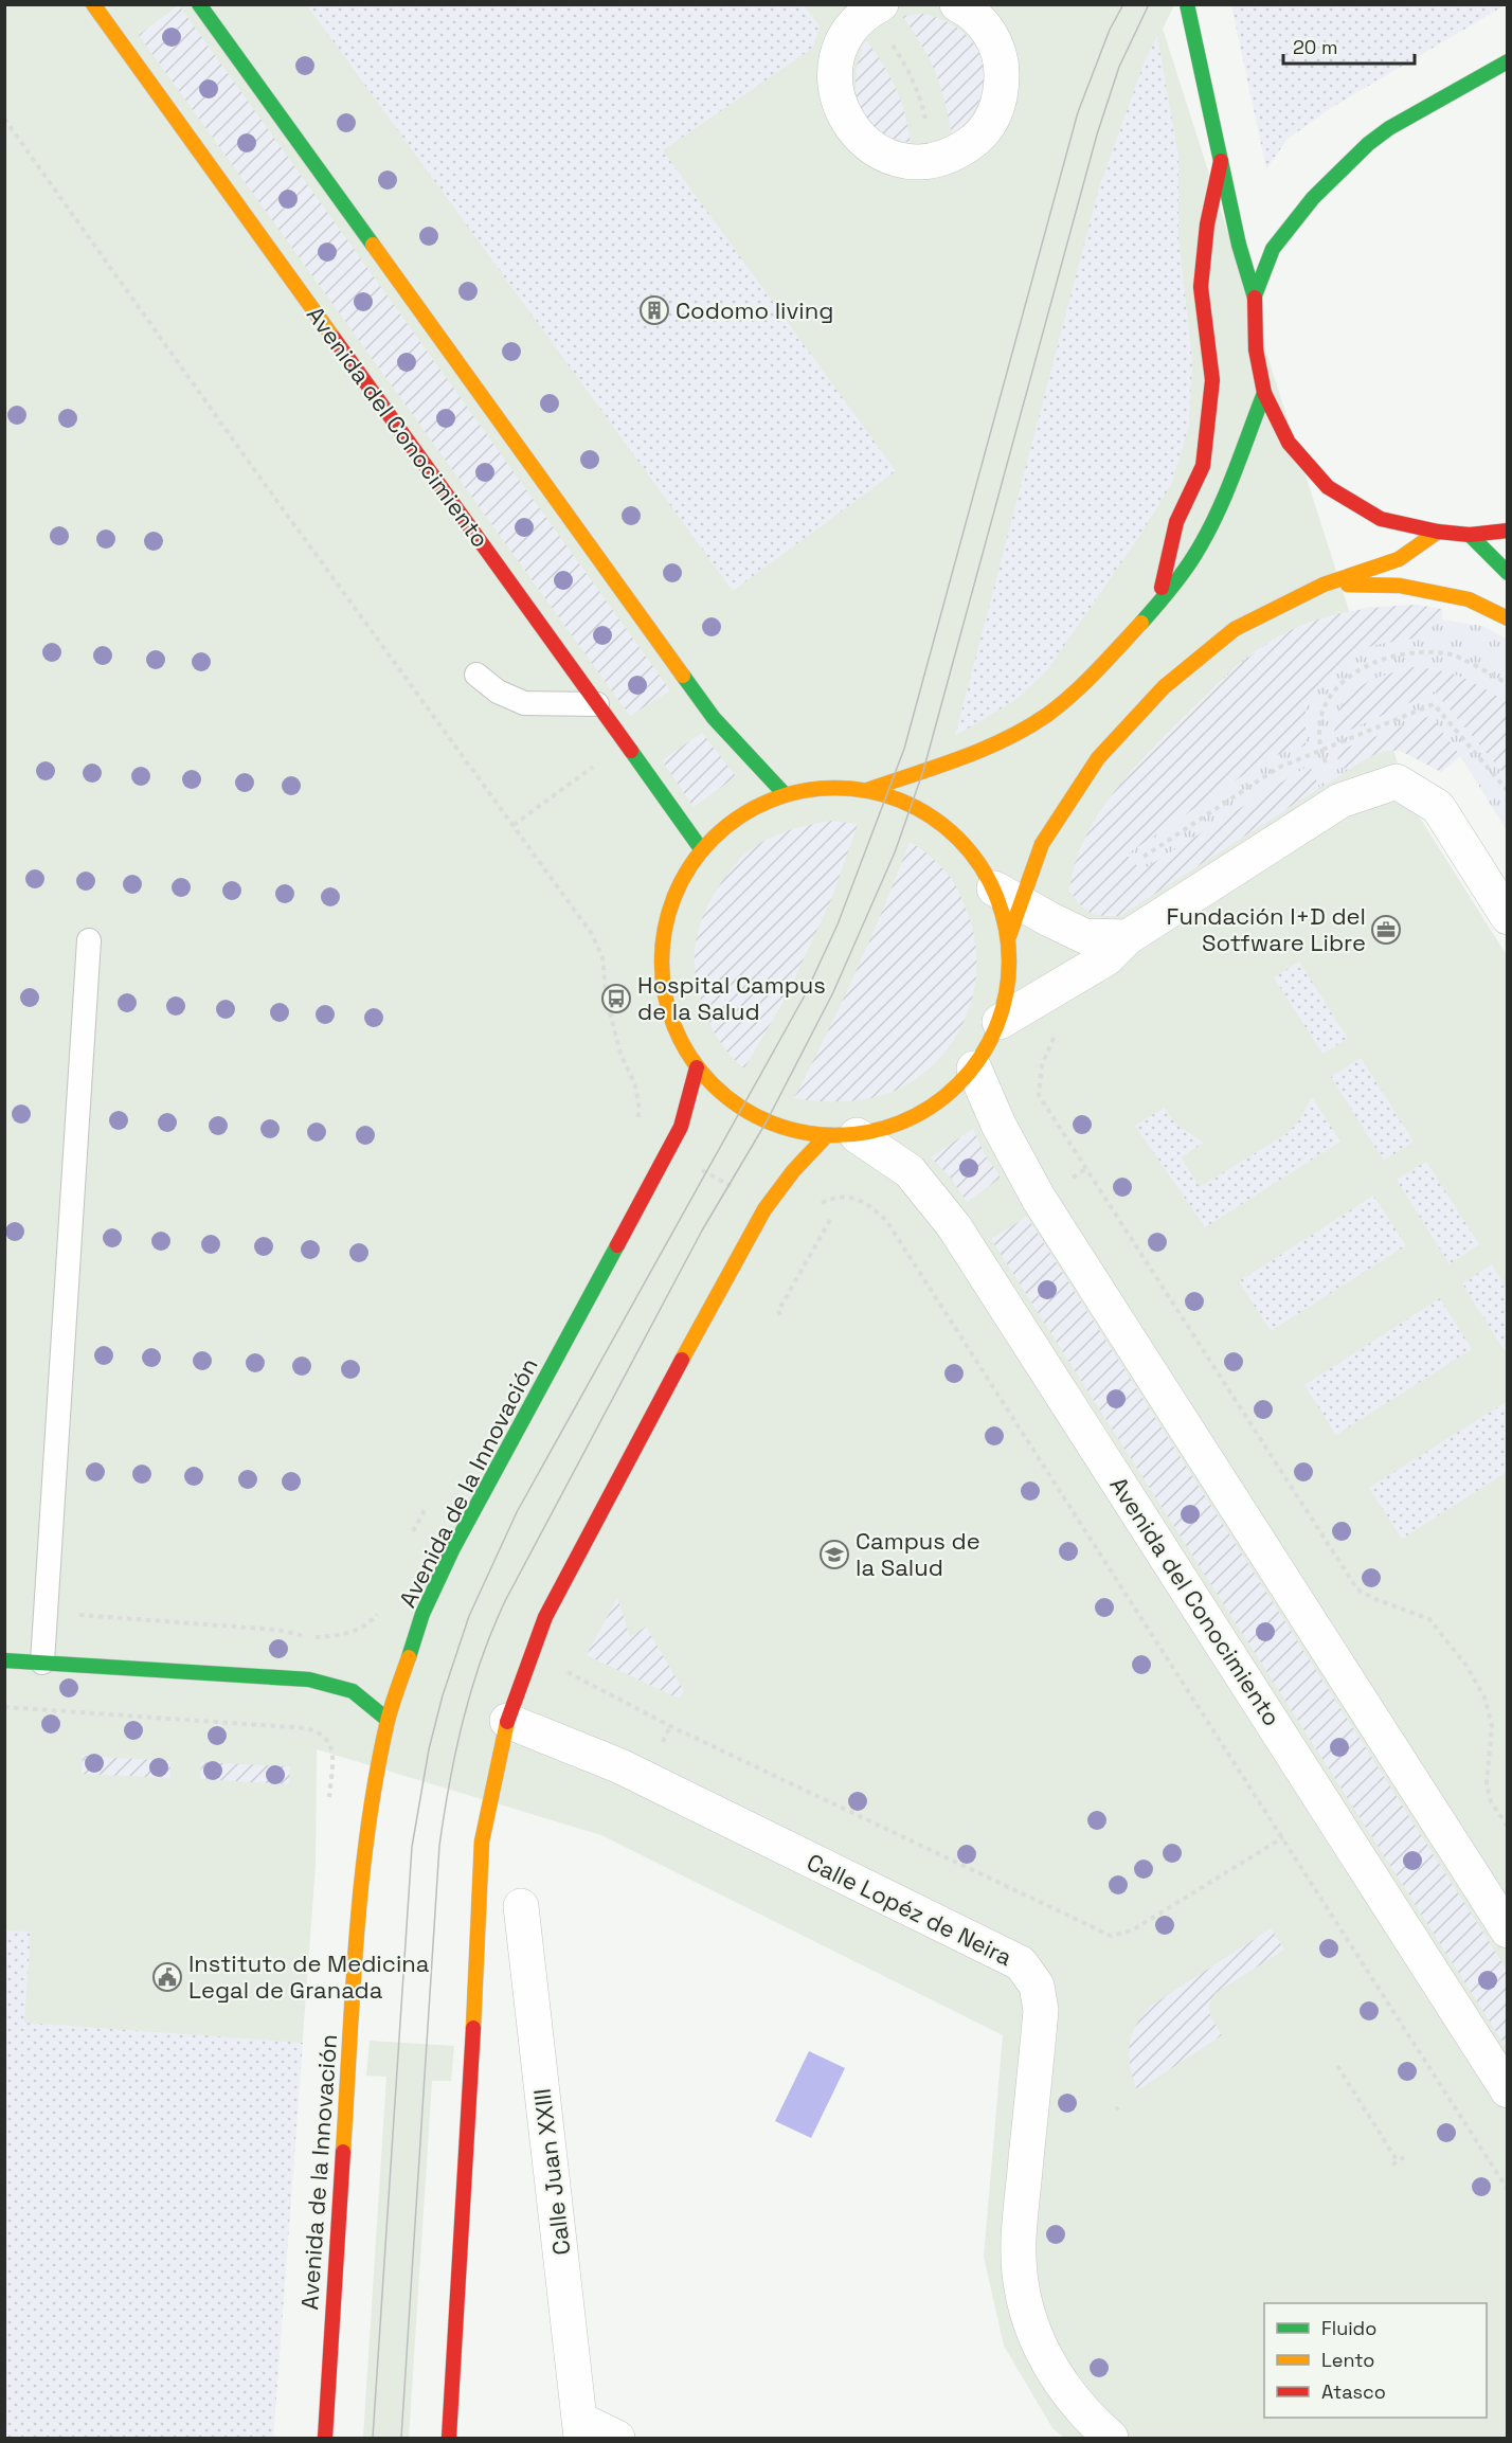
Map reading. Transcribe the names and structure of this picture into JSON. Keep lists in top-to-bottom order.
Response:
{
  "streets": {
    "main road": ["Avenida del Conocimiento", "Avenida de la Innovación"],
    "street": ["Calle Lopéz de Neira", "Calle Juan XXIII"]
  },
  "places": {
    "building": ["Codomo living"],
    "office": ["Fundación I+D del Sotfware Libre"],
    "bus stop": ["Hospital Campus de la Salud"],
    "school or university": ["Campus de la Salud"],
    "public building": ["Instituto de Medicina Legal de Granada"]
  },
  "legend": ["Fluido", "Lento", "Atasco"],
  "scale_bar": "20 m"
}
